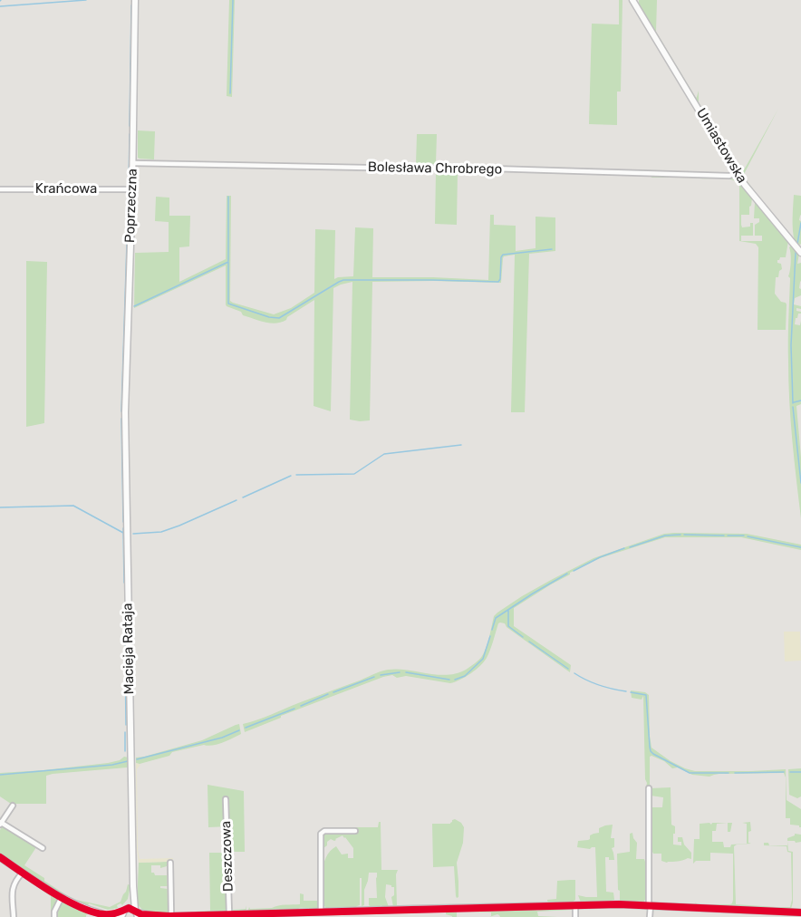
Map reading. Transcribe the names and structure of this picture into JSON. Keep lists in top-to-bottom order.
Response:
{
  "streets": {
    "street": [
      "Umiastowska",
      "Bolesława Chrobrego",
      "Krańcowa",
      "Poprzeczna",
      "Macieja Rataja",
      "Deszczowa"
    ]
  },
  "crossings": [
    ["Umiastowska", "Bolesława Chrobrego"],
    ["Bolesława Chrobrego", "Poprzeczna"],
    ["Krańcowa", "Poprzeczna"],
    ["Poprzeczna", "Macieja Rataja"]
  ]
}
